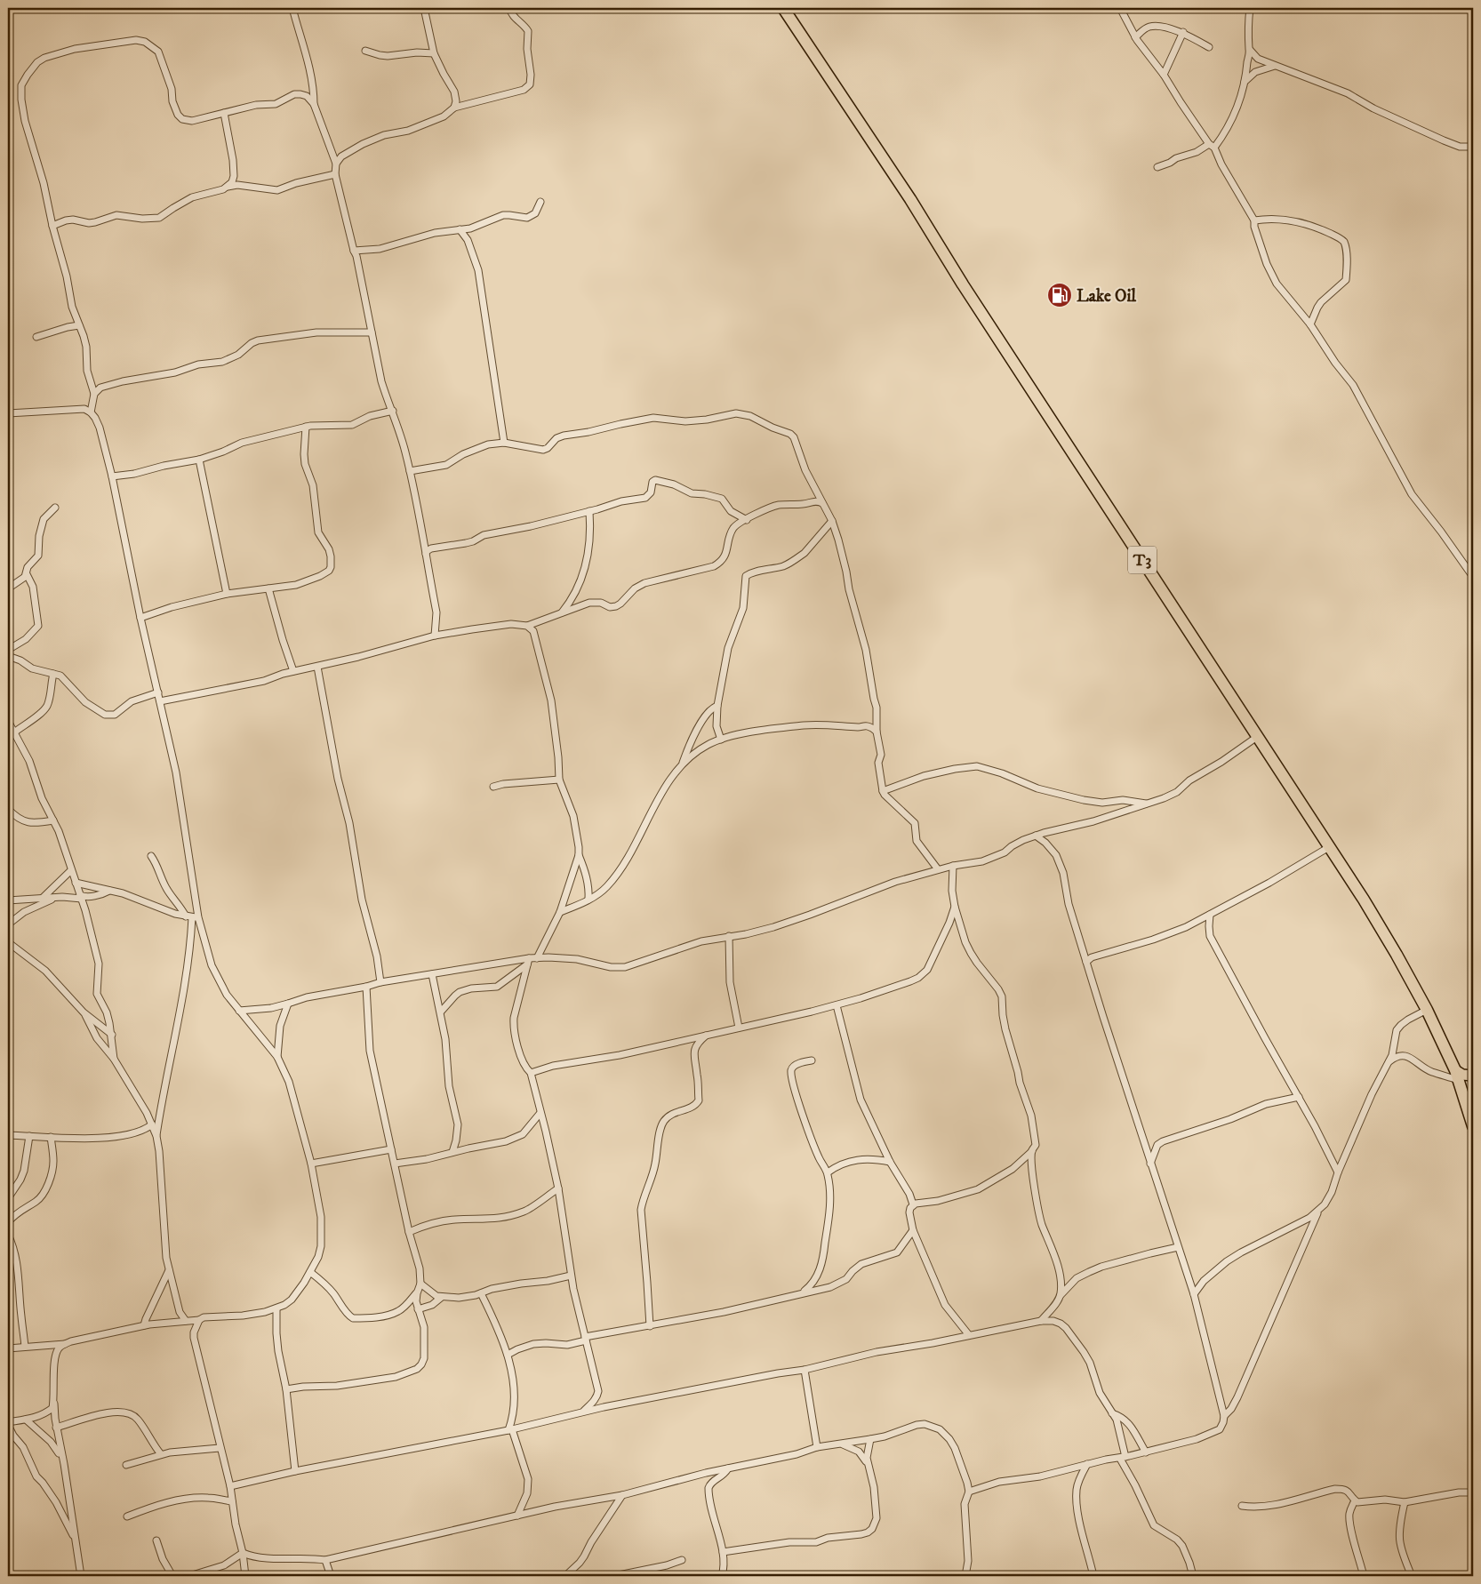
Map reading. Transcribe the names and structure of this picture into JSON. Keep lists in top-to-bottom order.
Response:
{
  "streets": {
    "highway": ["T3"]
  },
  "places": {
    "fuel station": ["Lake Oil"]
  }
}
